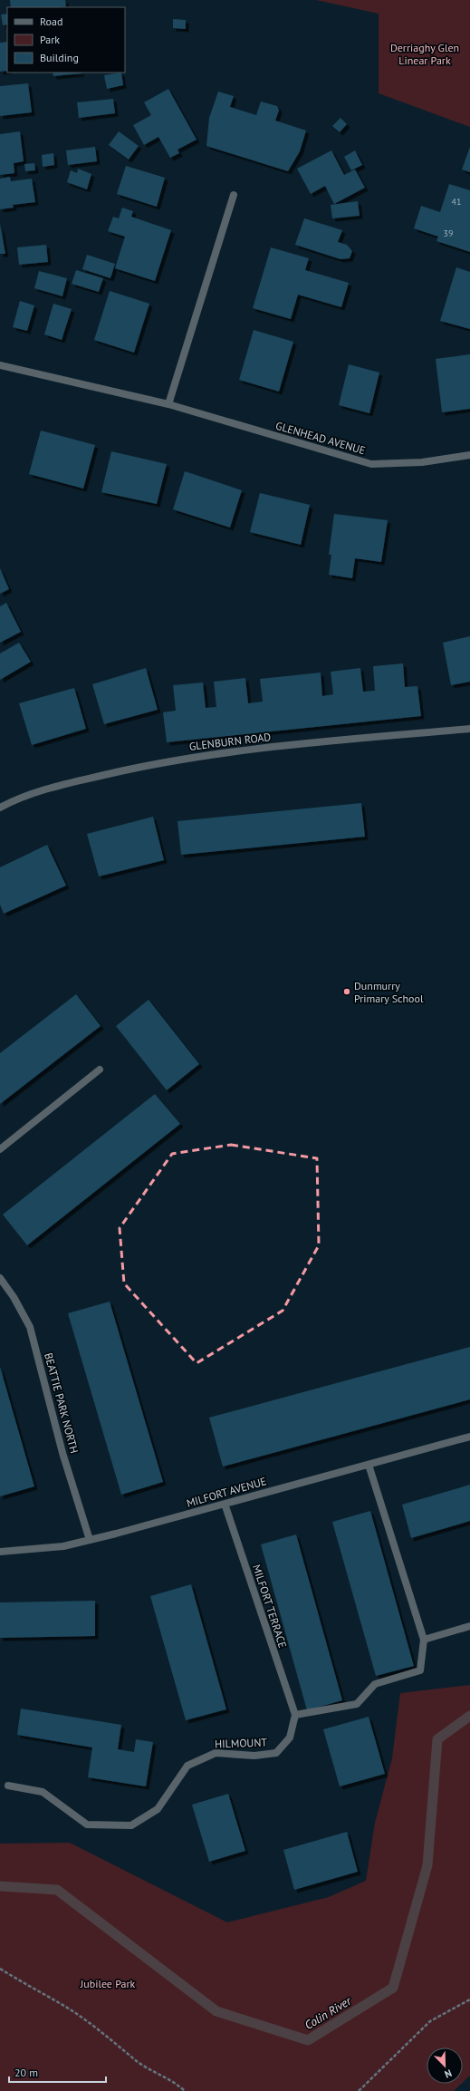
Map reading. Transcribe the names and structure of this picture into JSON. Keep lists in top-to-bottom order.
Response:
{
  "streets": {
    "street": [
      "GLENHEAD AVENUE",
      "GLENBURN ROAD",
      "BEATTIE PARK NORTH",
      "MILFORT AVENUE",
      "MILFORT TERRACE",
      "HILMOUNT"
    ]
  },
  "crossings": [
    ["BEATTIE PARK NORTH", "MILFORT AVENUE"],
    ["MILFORT AVENUE", "MILFORT TERRACE"],
    ["MILFORT TERRACE", "HILMOUNT"]
  ],
  "water": ["Colin River"],
  "parks": ["Derriaghy Glen Linear Park", "Jubilee Park"],
  "places": ["Dunmurry Primary School"],
  "house_numbers": ["41", "39"],
  "legend": ["Road", "Park", "Building"],
  "scale_bar": "20 m",
  "north": "bottom right"
}
